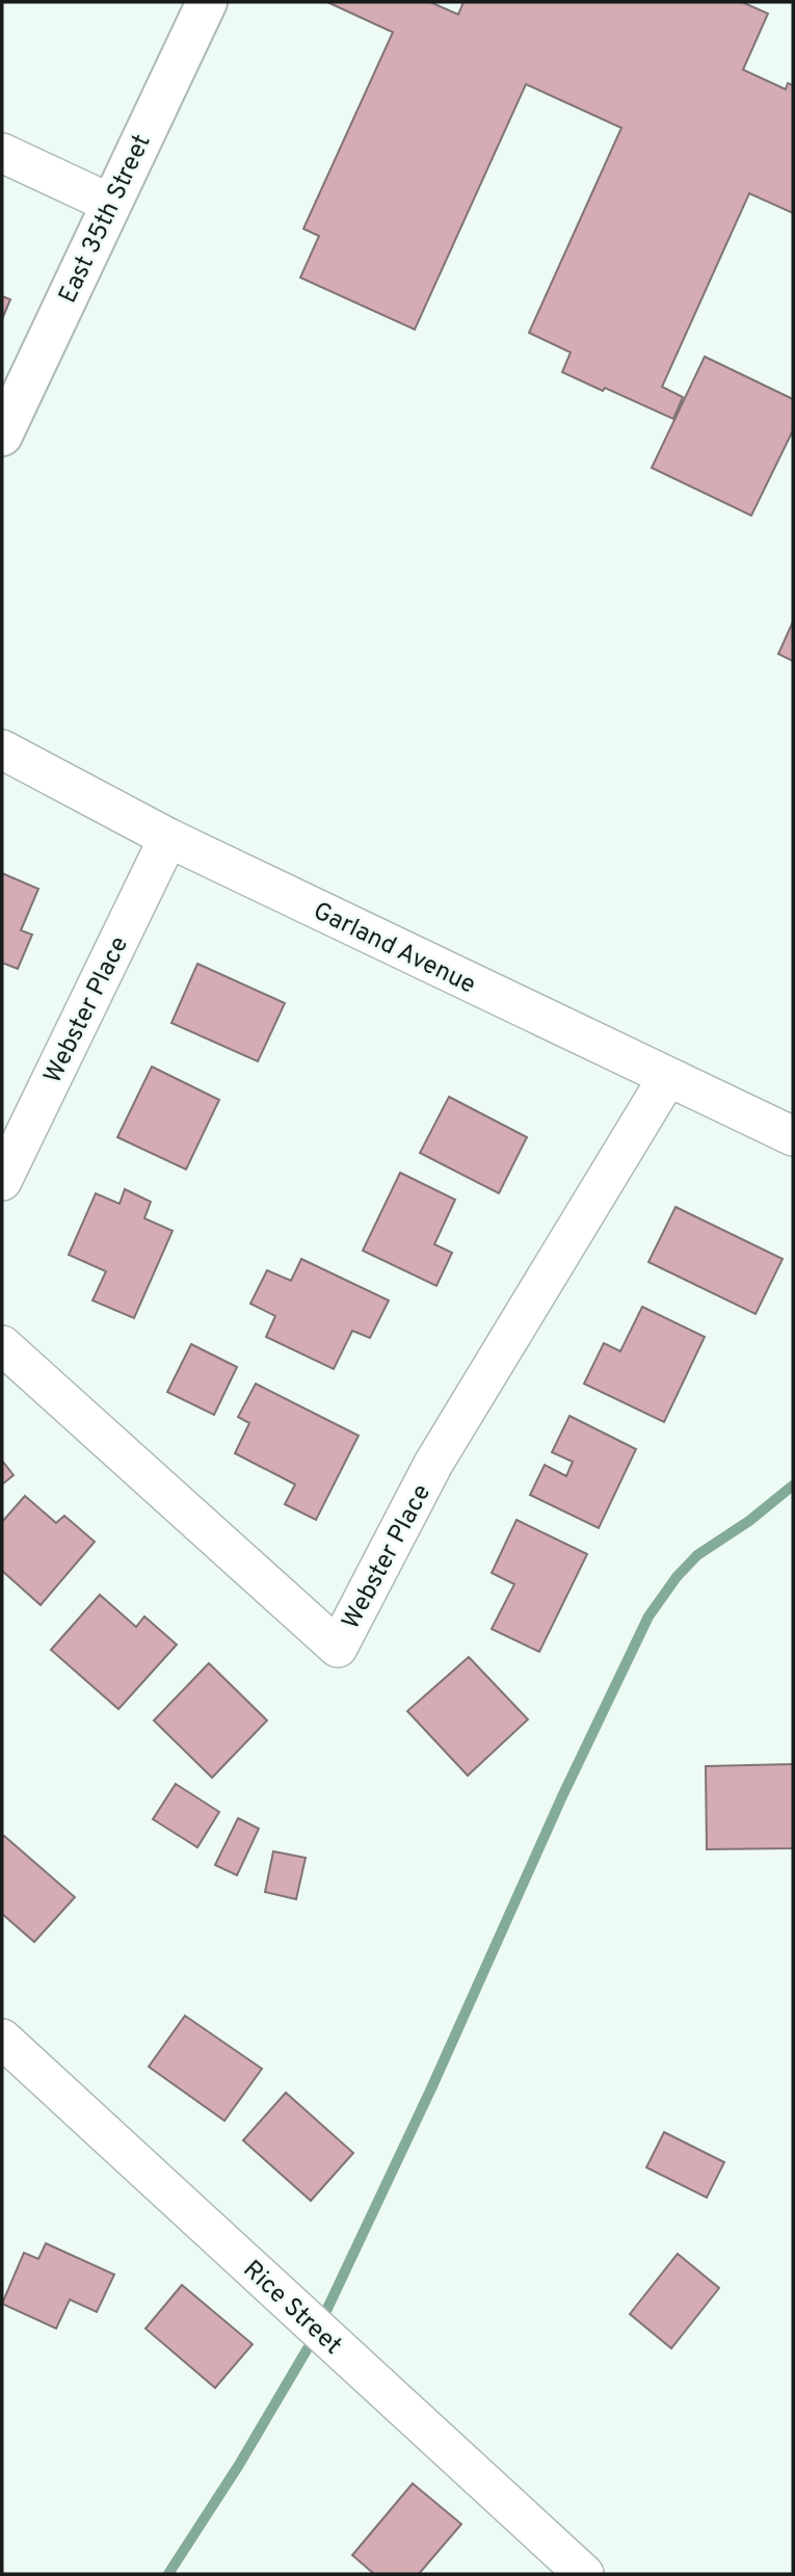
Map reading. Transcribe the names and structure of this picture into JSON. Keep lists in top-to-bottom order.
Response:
{
  "streets": {
    "street": [
      "East 35th Street",
      "Garland Avenue",
      "Webster Place",
      "Rice Street"
    ]
  },
  "crossings": [
    ["Garland Avenue", "Webster Place"]
  ]
}
